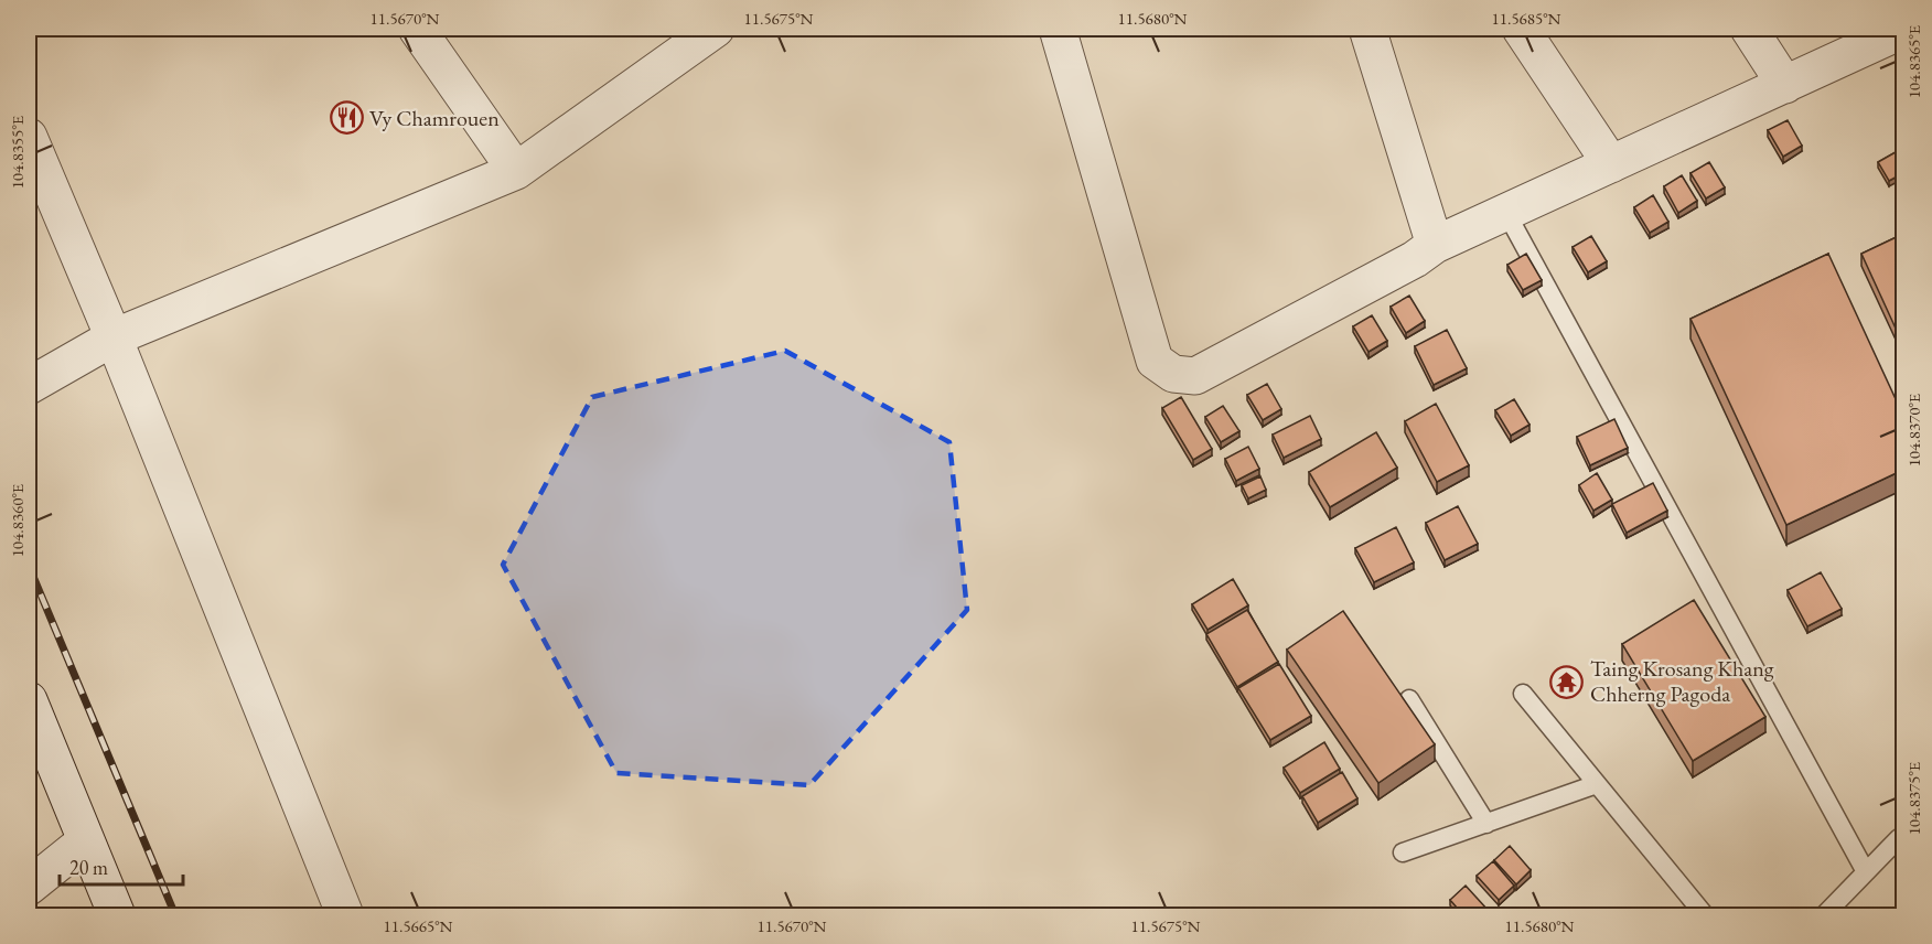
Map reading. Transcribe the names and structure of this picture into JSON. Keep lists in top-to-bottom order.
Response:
{
  "places": {
    "restaurant": ["Vy Chamrouen"],
    "temple": ["Taing Krosang Khang Chherng Pagoda"]
  },
  "scale_bar": "20 m",
  "coordinates": [
    "11.5670°N",
    "11.5675°N",
    "11.5680°N",
    "11.5685°N",
    "104.8365°E",
    "104.8355°E",
    "104.8370°E",
    "104.8360°E",
    "104.8375°E",
    "11.5665°N"
  ]
}
